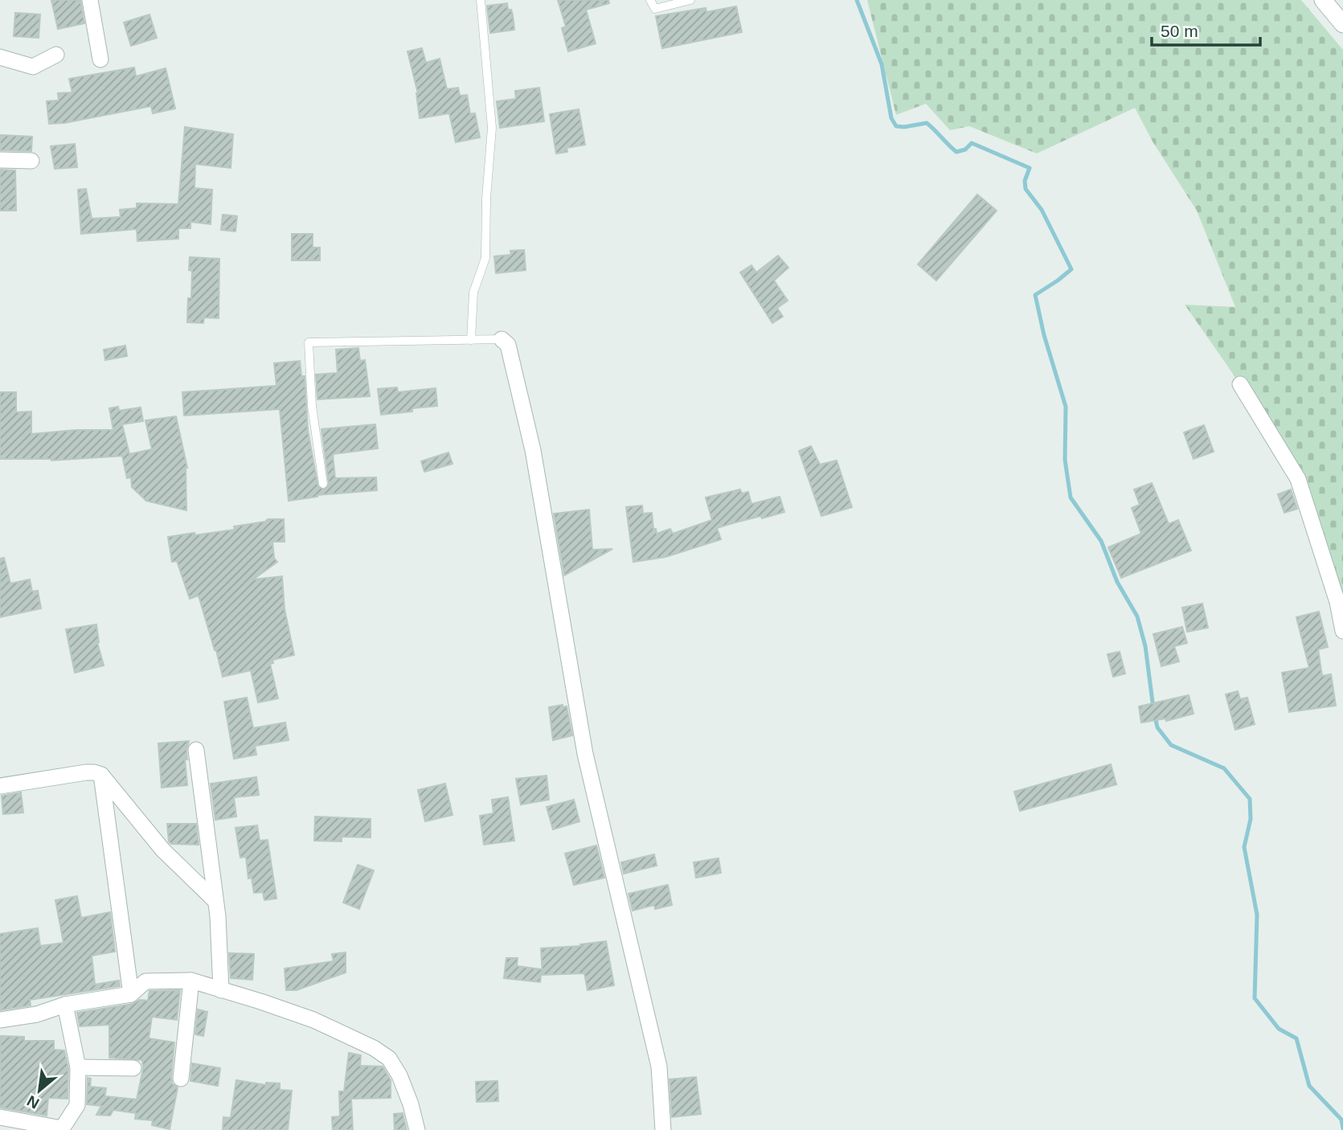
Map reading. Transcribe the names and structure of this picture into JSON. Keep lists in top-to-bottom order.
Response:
{
  "scale_bar": "50 m",
  "north": "bottom left"
}
